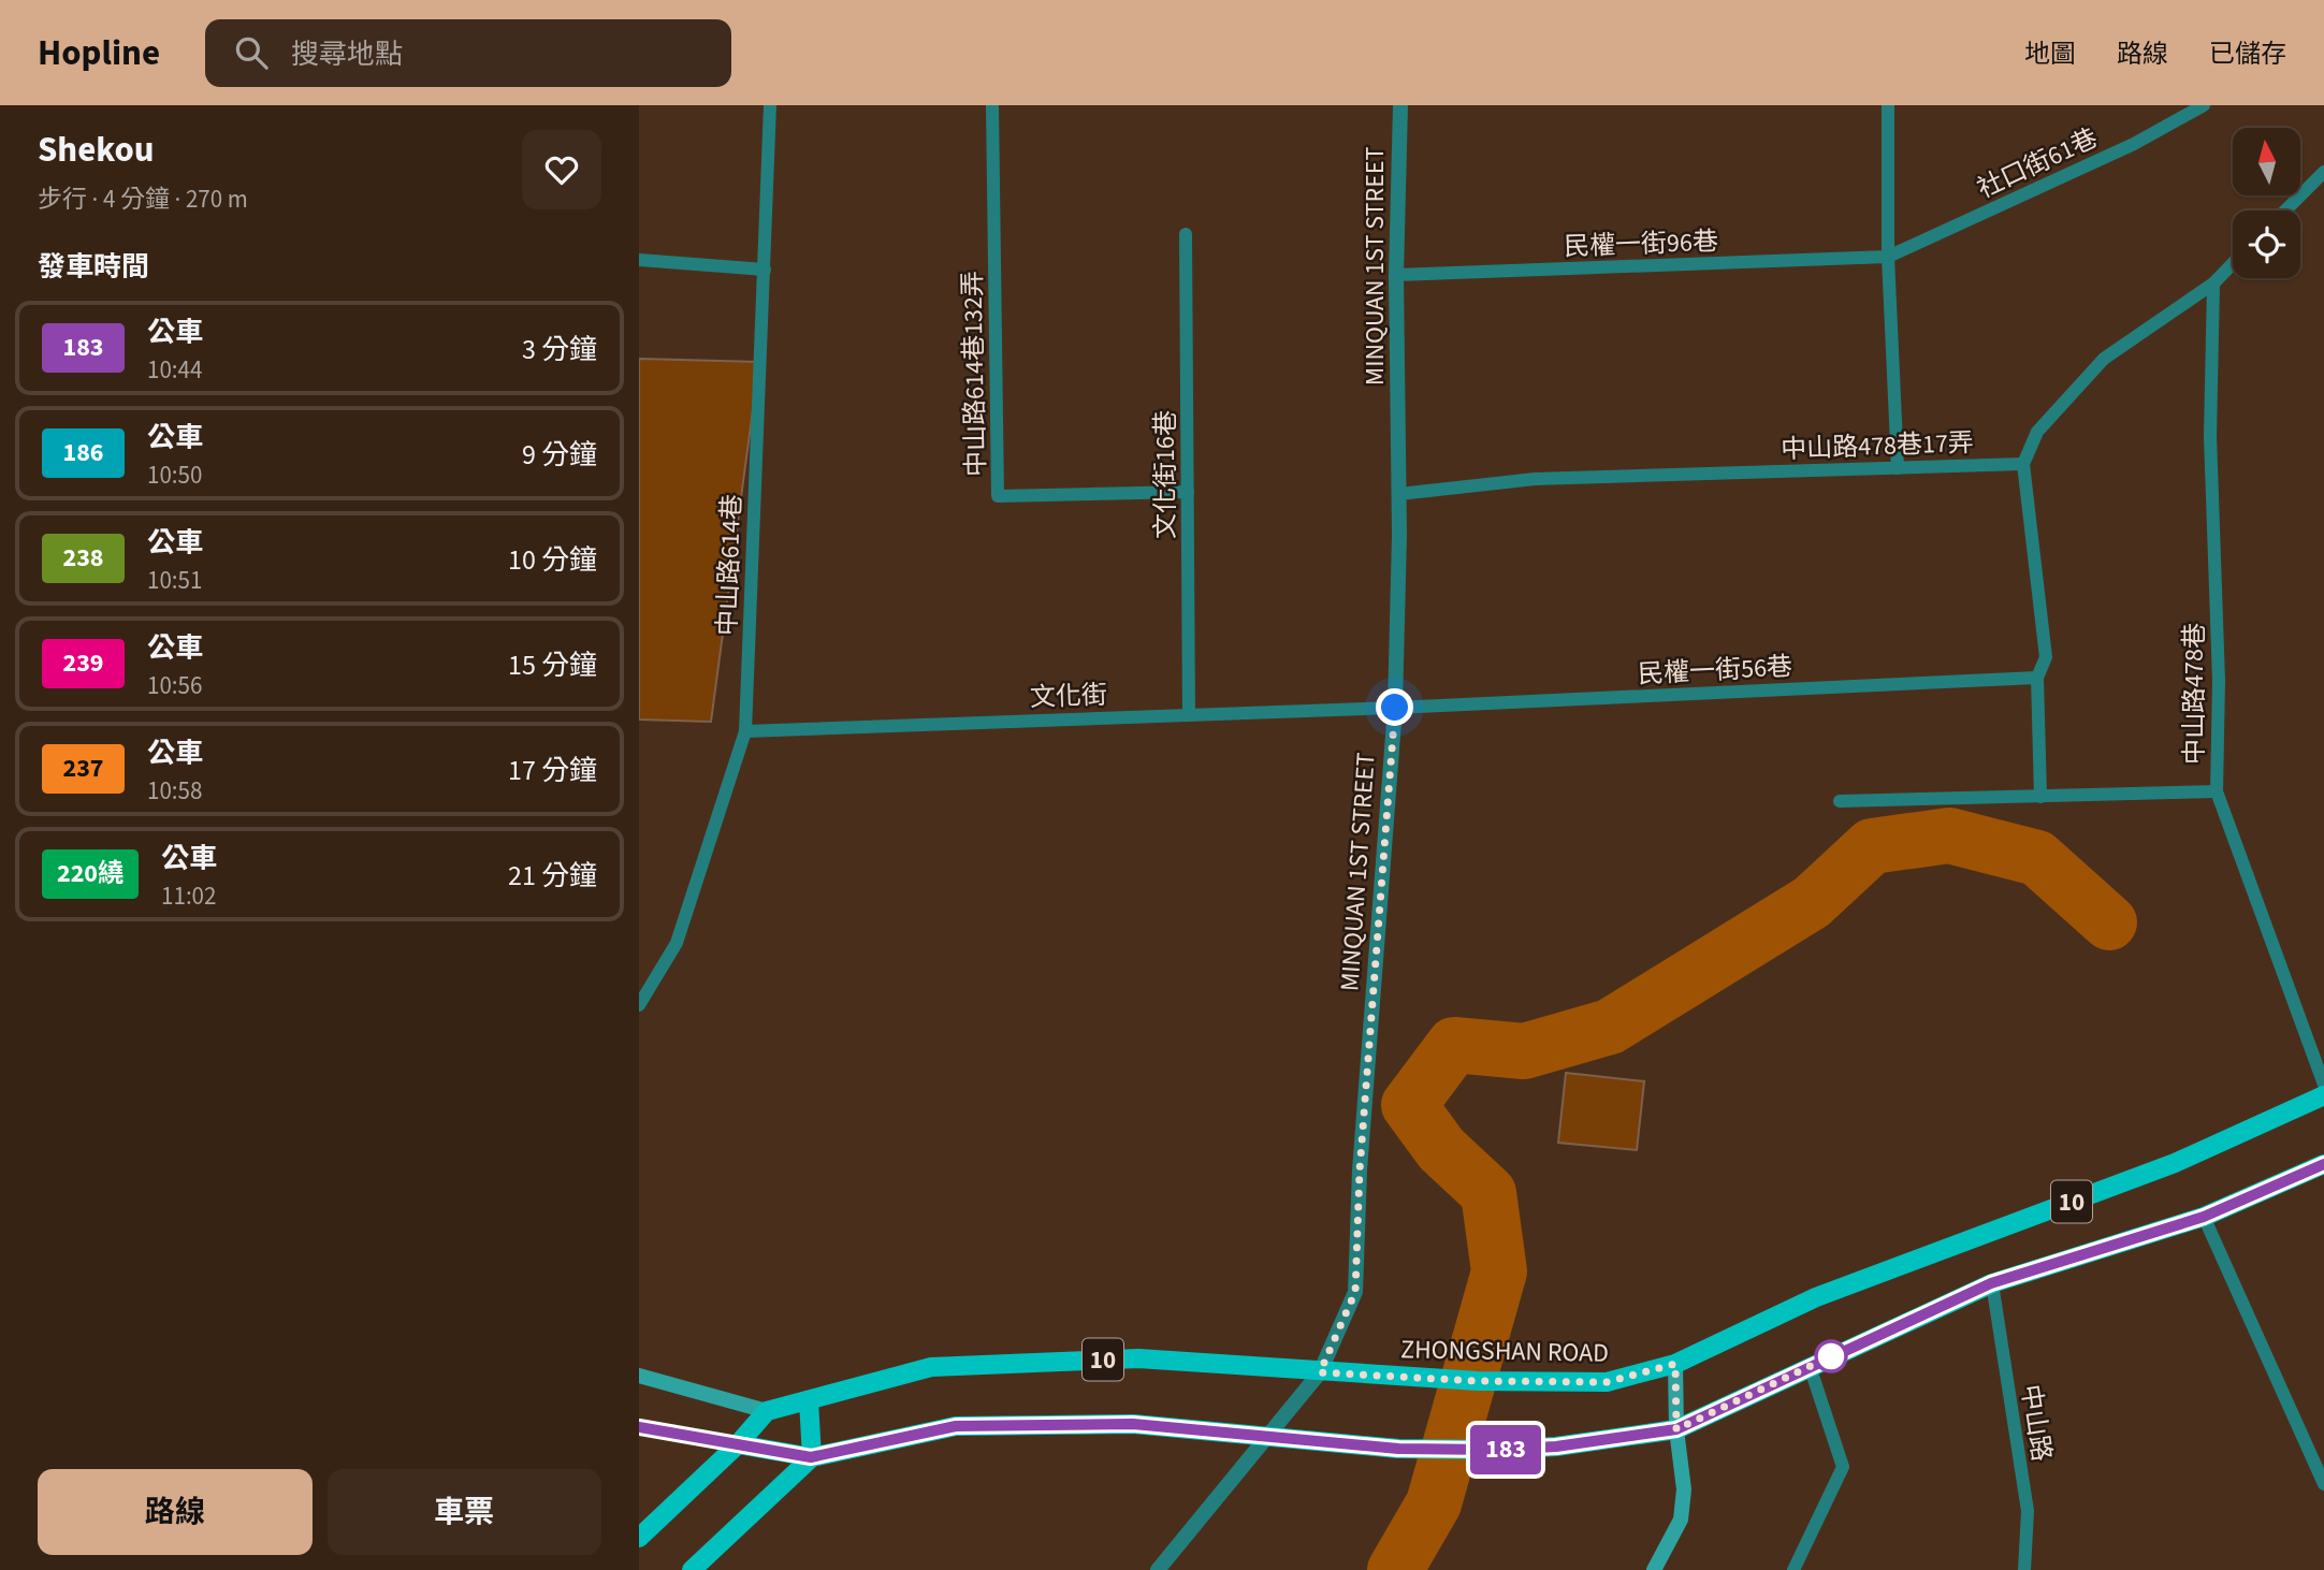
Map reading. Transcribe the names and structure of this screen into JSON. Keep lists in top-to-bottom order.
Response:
{
  "streets": {
    "main road": ["10", "ZHONGSHAN ROAD"],
    "street": ["MINQUAN 1ST STREET"],
    "lane": [
      "社口街61巷",
      "民權一街96巷",
      "中山路614巷132弄",
      "中山路478巷17弄",
      "文化街16巷",
      "中山路614巷",
      "民權一街56巷",
      "中山路478巷",
      "文化街",
      "中山路"
    ]
  },
  "crossings": [
    ["社口街61巷", "民權一街96巷"],
    ["民權一街96巷", "MINQUAN 1ST STREET"],
    ["MINQUAN 1ST STREET", "中山路478巷17弄"],
    ["MINQUAN 1ST STREET", "民權一街56巷"],
    ["MINQUAN 1ST STREET", "文化街"],
    ["MINQUAN 1ST STREET", "10"],
    ["MINQUAN 1ST STREET", "ZHONGSHAN ROAD"],
    ["中山路614巷132弄", "文化街16巷"],
    ["文化街16巷", "文化街"],
    ["中山路614巷", "文化街"],
    ["民權一街56巷", "文化街"],
    ["10", "中山路"]
  ],
  "lines": ["bus line 183"],
  "north": "top",
  "page": {
    "header": "Hopline",
    "search": "搜尋地點",
    "nav": ["地圖", "路線", "已儲存"],
    "heading": [
      ["Shekou", "步行 · 4 分鐘 · 270 m"],
      "發車時間"
    ],
    "on_map": "183",
    "list": [
      {
        "mark": "183",
        "name": "公車",
        "note": "10:44",
        "value": "3 分鐘"
      },
      {
        "mark": "186",
        "name": "公車",
        "note": "10:50",
        "value": "9 分鐘"
      },
      {
        "mark": "238",
        "name": "公車",
        "note": "10:51",
        "value": "10 分鐘"
      },
      {
        "mark": "239",
        "name": "公車",
        "note": "10:56",
        "value": "15 分鐘"
      },
      {
        "mark": "237",
        "name": "公車",
        "note": "10:58",
        "value": "17 分鐘"
      },
      {
        "mark": "220繞",
        "name": "公車",
        "note": "11:02",
        "value": "21 分鐘"
      }
    ],
    "buttons": ["路線", "車票"]
  }
}
